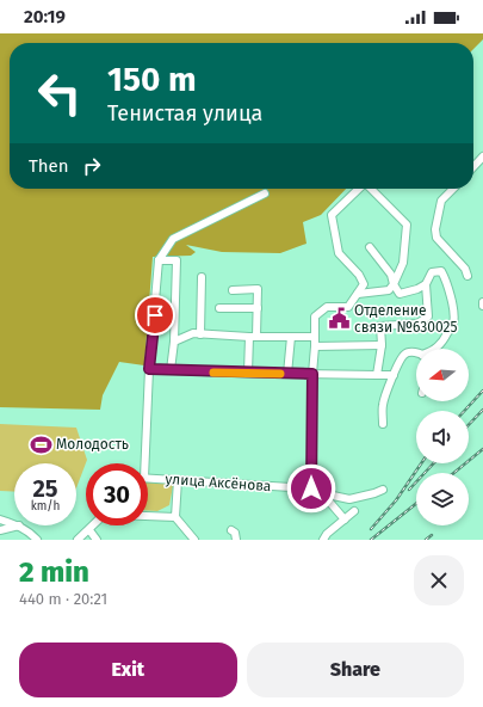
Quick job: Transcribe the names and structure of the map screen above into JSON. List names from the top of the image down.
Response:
{
  "streets": {
    "street": ["улица Аксёнова"]
  },
  "places": {
    "public building": ["Отделение связи №630025"],
    "sports": ["Молодость"]
  },
  "north": "left",
  "page": {
    "status": "20:19",
    "turn": ["150 m", "Тенистая улица"],
    "then": "Then",
    "speed": "25 km/h",
    "limit": "30",
    "heading": ["2 min", "440 m · 20:21"],
    "buttons": ["Exit", "Share"]
  }
}
